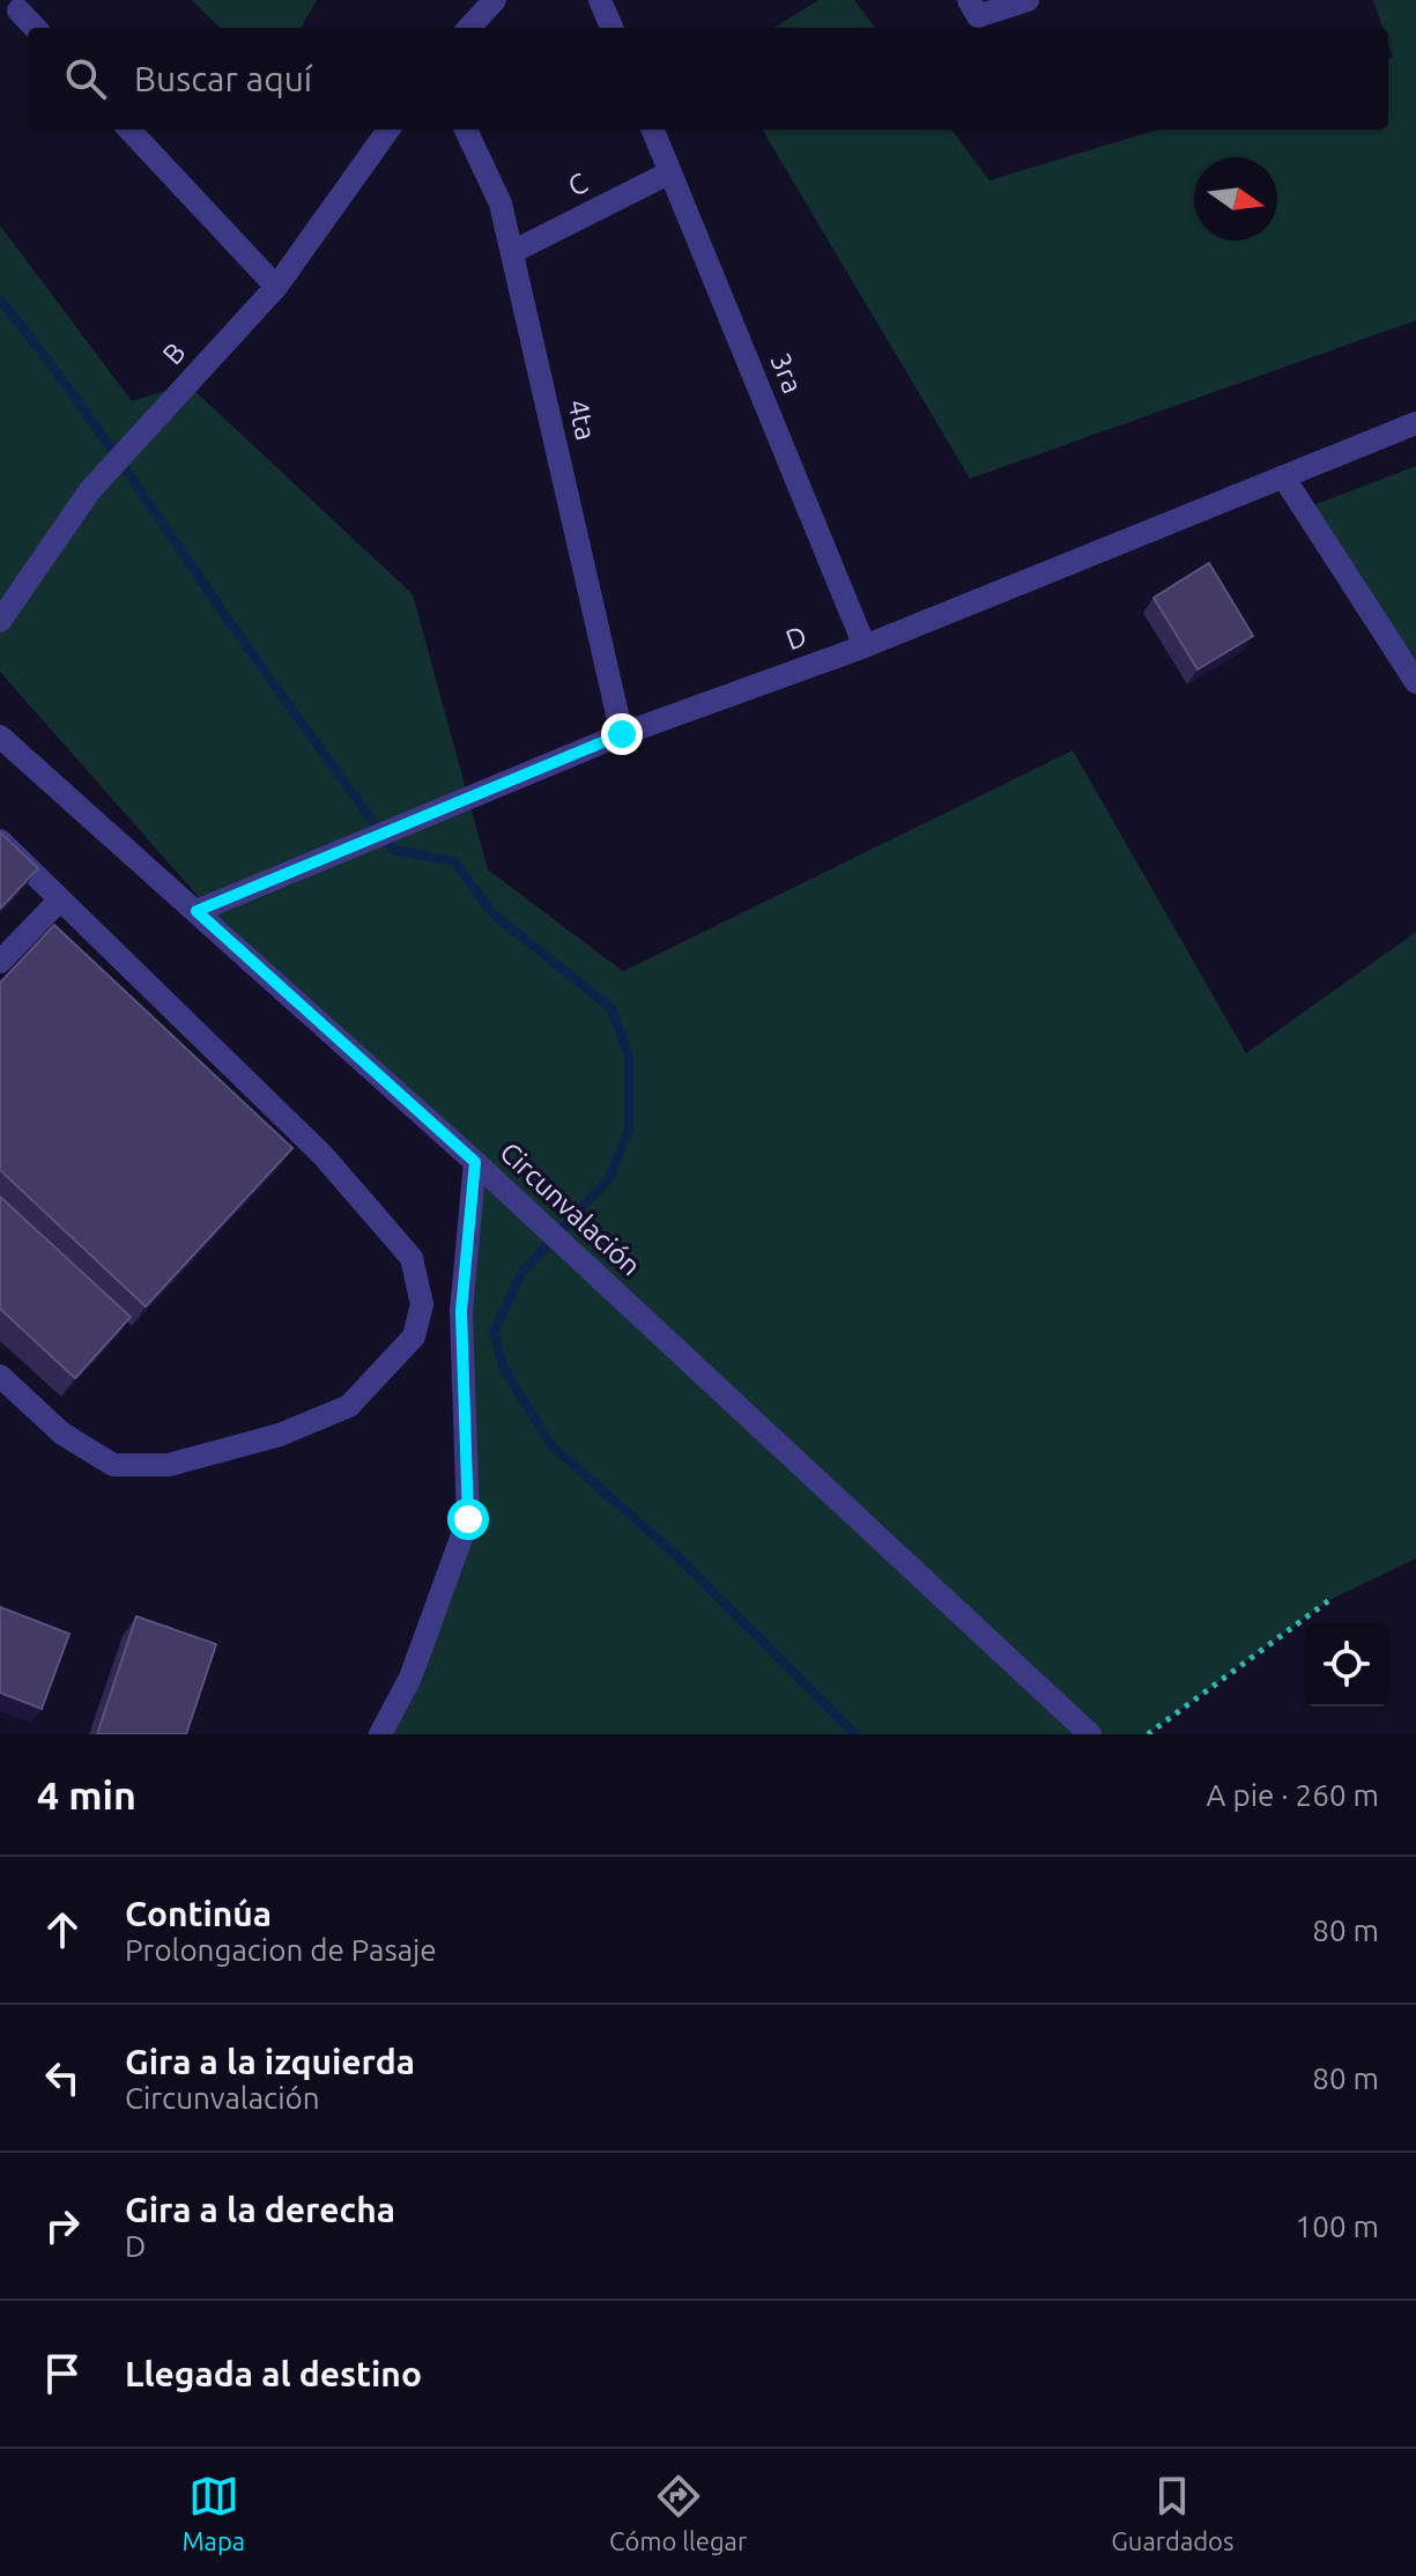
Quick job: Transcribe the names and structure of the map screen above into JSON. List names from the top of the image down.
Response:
{
  "streets": {
    "street": [
      "C",
      "B",
      "3ra",
      "4ta",
      "D",
      "Circunvalación"
    ]
  },
  "crossings": [
    ["C", "3ra"],
    ["C", "4ta"],
    ["3ra", "D"],
    ["4ta", "D"],
    ["D", "Circunvalación"]
  ],
  "north": "right",
  "page": {
    "search": "Buscar aquí",
    "heading": ["4 min", "A pie · 260 m"],
    "list": [
      ["Continúa", "Prolongacion de Pasaje", "80 m"],
      ["Gira a la izquierda", "Circunvalación", "80 m"],
      ["Gira a la derecha", "D", "100 m"],
      "Llegada al destino"
    ],
    "nav": ["Mapa", "Cómo llegar", "Guardados"]
  }
}
